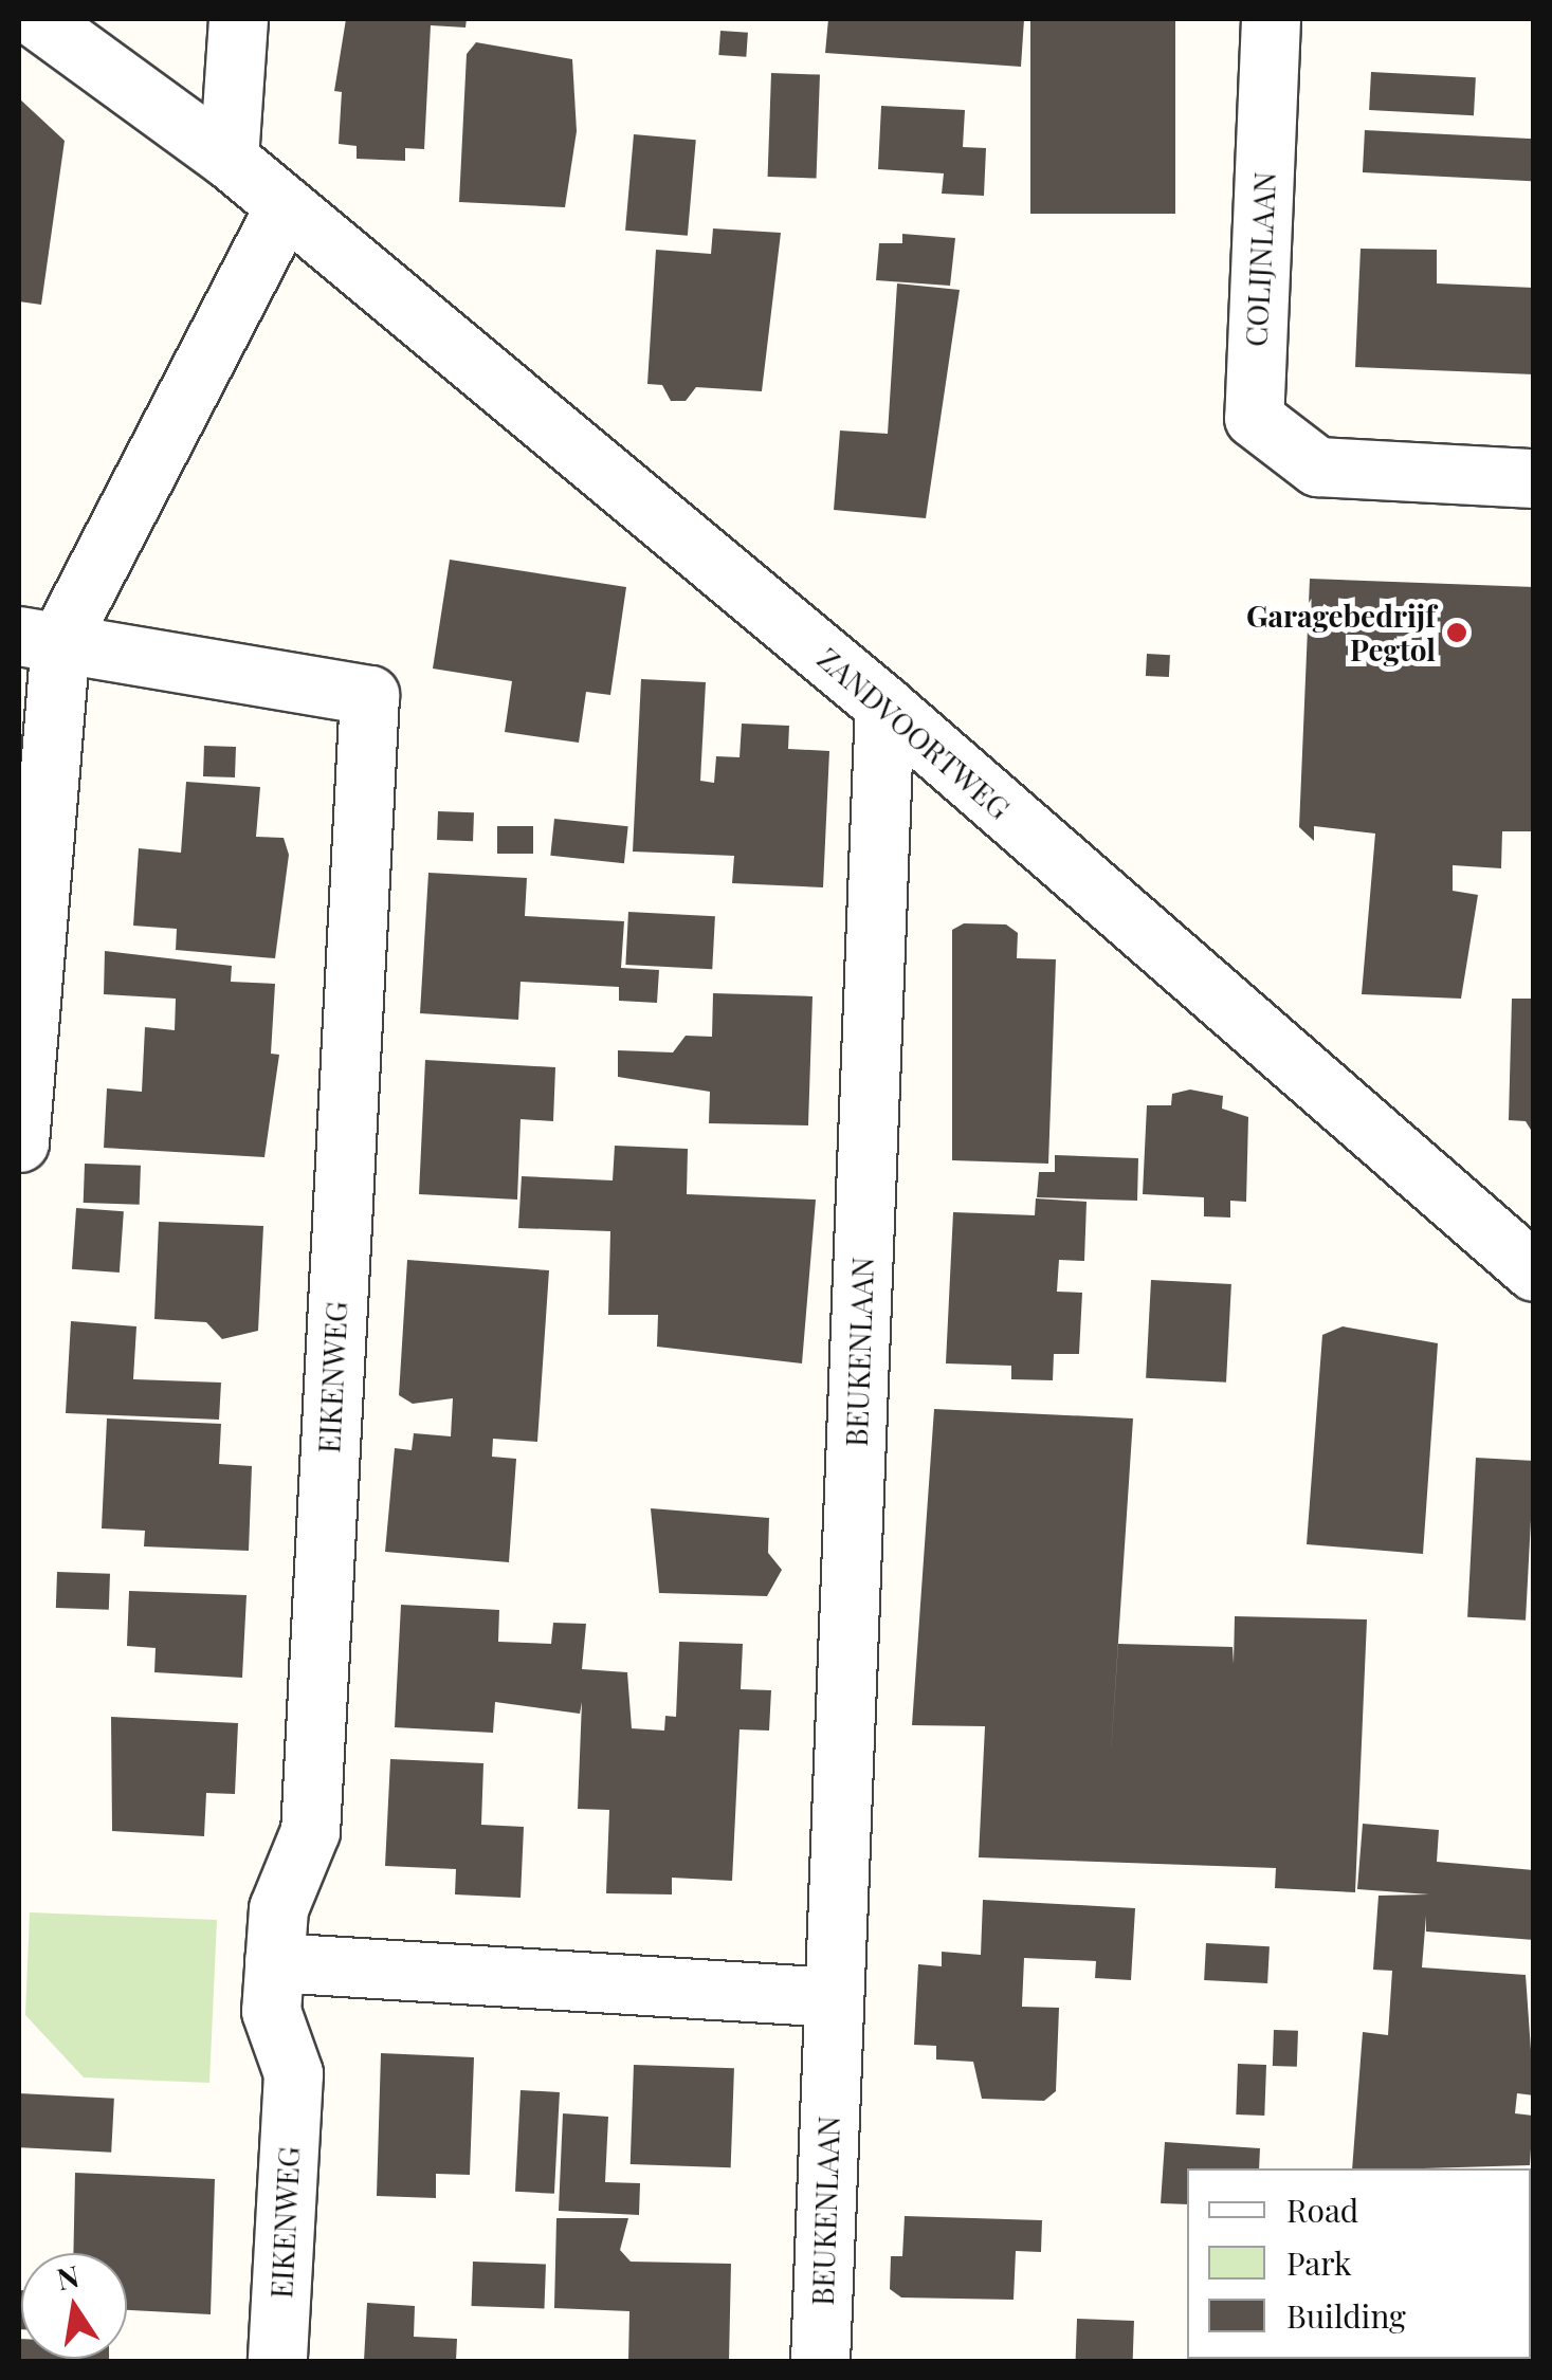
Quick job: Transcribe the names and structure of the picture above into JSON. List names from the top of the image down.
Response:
{
  "streets": {
    "street": [
      "COLIJNLAAN",
      "ZANDVOORTWEG",
      "BEUKENLAAN",
      "EIKENWEG"
    ]
  },
  "crossings": [
    ["ZANDVOORTWEG", "BEUKENLAAN"]
  ],
  "places": ["Garagebedrijf Pegtol"],
  "legend": ["Road", "Park", "Building"],
  "north": "top"
}
